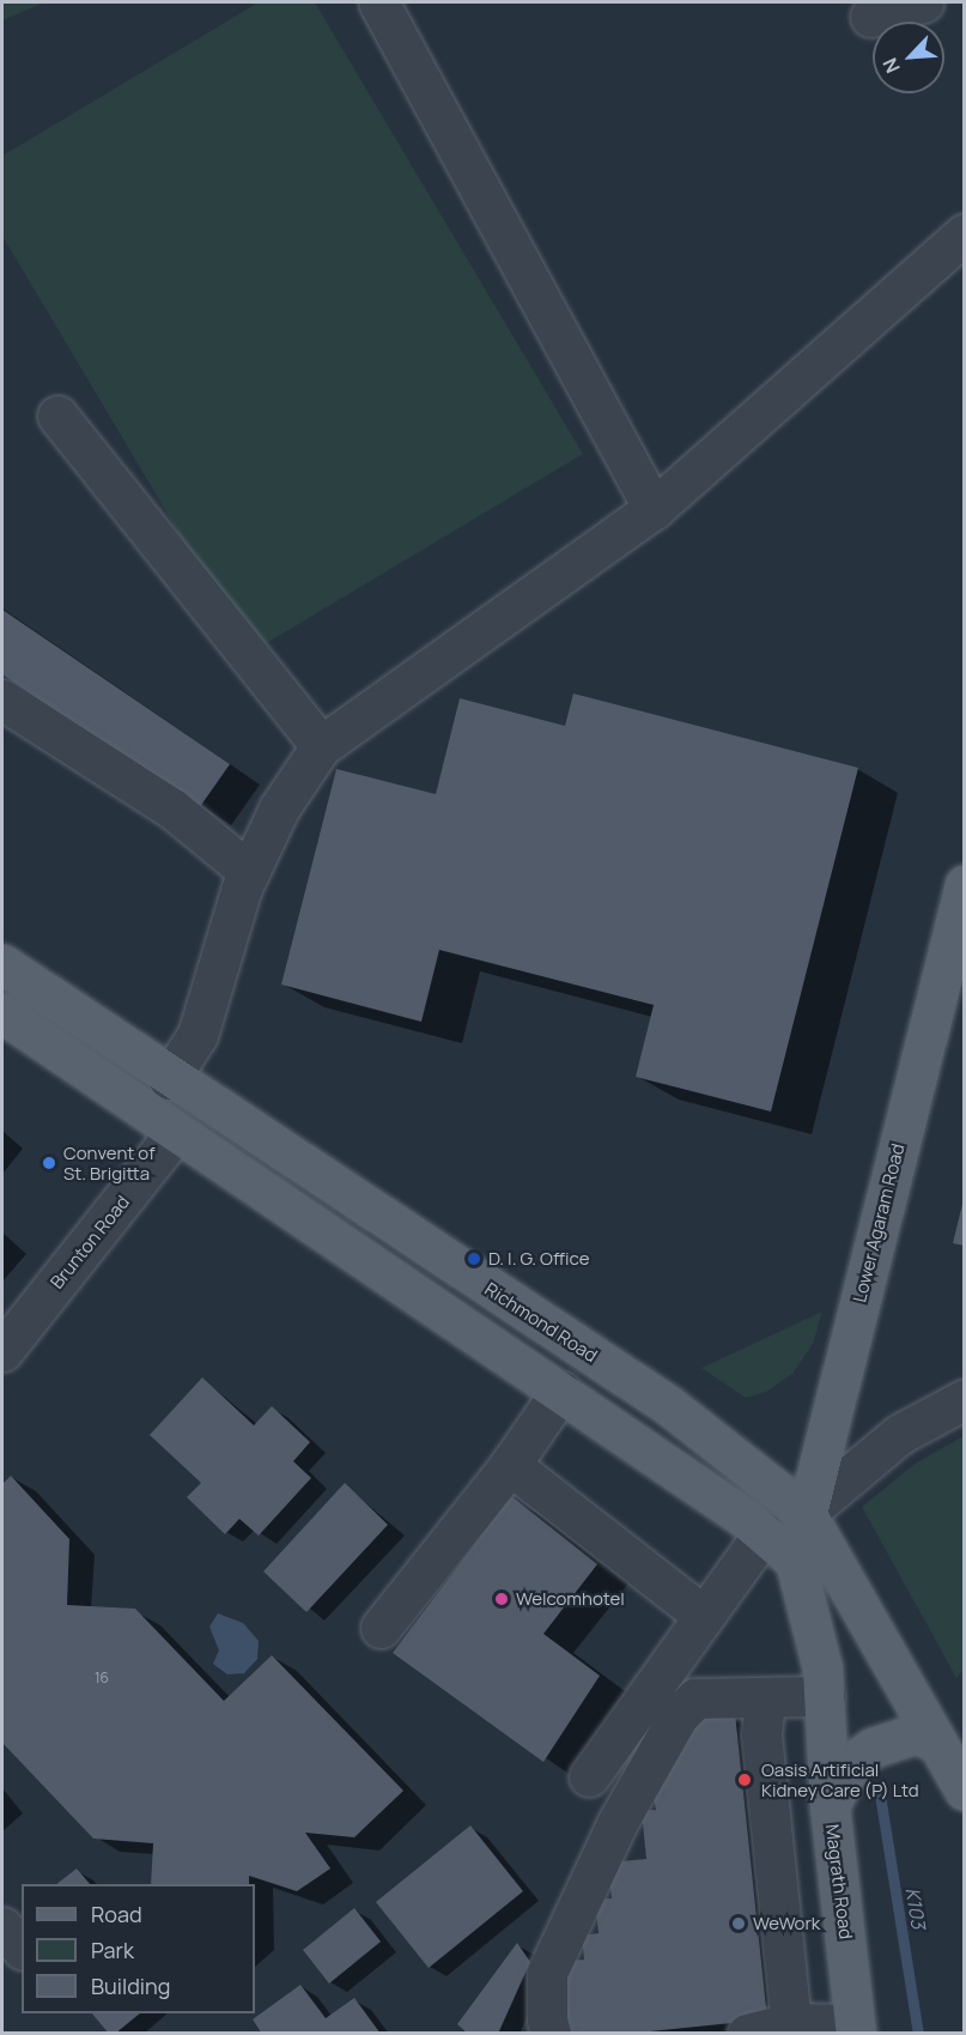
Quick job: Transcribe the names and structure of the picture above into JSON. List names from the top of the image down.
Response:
{
  "streets": {
    "main road": ["Lower Agaram Road", "Richmond Road", "Magrath Road"],
    "street": ["Brunton Road"]
  },
  "crossings": [
    ["Lower Agaram Road", "Richmond Road"],
    ["Lower Agaram Road", "Magrath Road"]
  ],
  "water": ["K103"],
  "places": [
    "Convent of St. Brigitta",
    "D. I. G. Office",
    "Welcomhotel",
    "Oasis Artificial Kidney Care (P) Ltd",
    "WeWork"
  ],
  "house_numbers": ["16"],
  "legend": ["Road", "Park", "Building"],
  "north": "bottom left"
}
